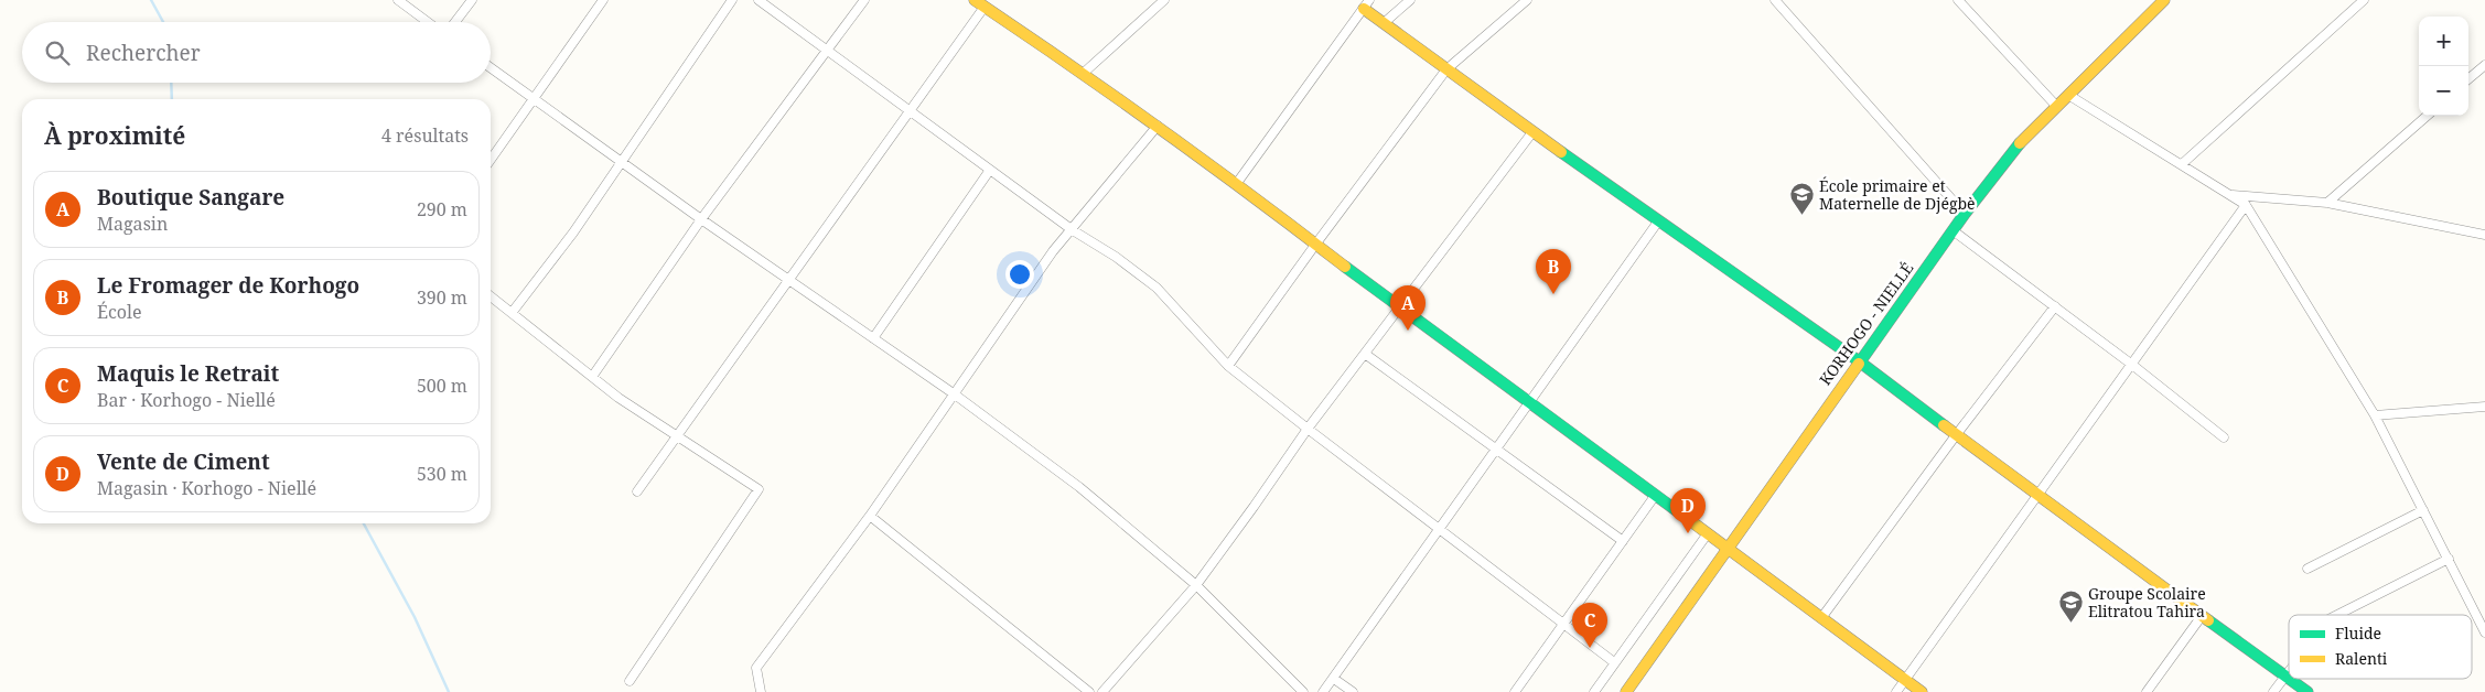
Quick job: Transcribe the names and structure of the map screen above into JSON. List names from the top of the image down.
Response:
{
  "streets": {
    "street": ["KORHOGO - NIELLÉ"]
  },
  "places": {
    "school or university": ["École primaire et Maternelle de Djégbè", "Groupe Scolaire Elitratou Tahira"]
  },
  "legend": ["Fluide", "Ralenti"],
  "page": {
    "map_buttons": ["+", "−"],
    "search": "Rechercher",
    "heading": ["À proximité", "4 résultats"],
    "list": [
      {
        "mark": "A",
        "name": "Boutique Sangare",
        "note": "Magasin",
        "value": "290 m"
      },
      {
        "mark": "B",
        "name": "Le Fromager de Korhogo",
        "note": "École",
        "value": "390 m"
      },
      {
        "mark": "C",
        "name": "Maquis le Retrait",
        "note": "Bar · Korhogo - Niellé",
        "value": "500 m"
      },
      {
        "mark": "D",
        "name": "Vente de Ciment",
        "note": "Magasin · Korhogo - Niellé",
        "value": "530 m"
      }
    ],
    "pins": [
      "B",
      "A",
      "D",
      "C"
    ]
  }
}
